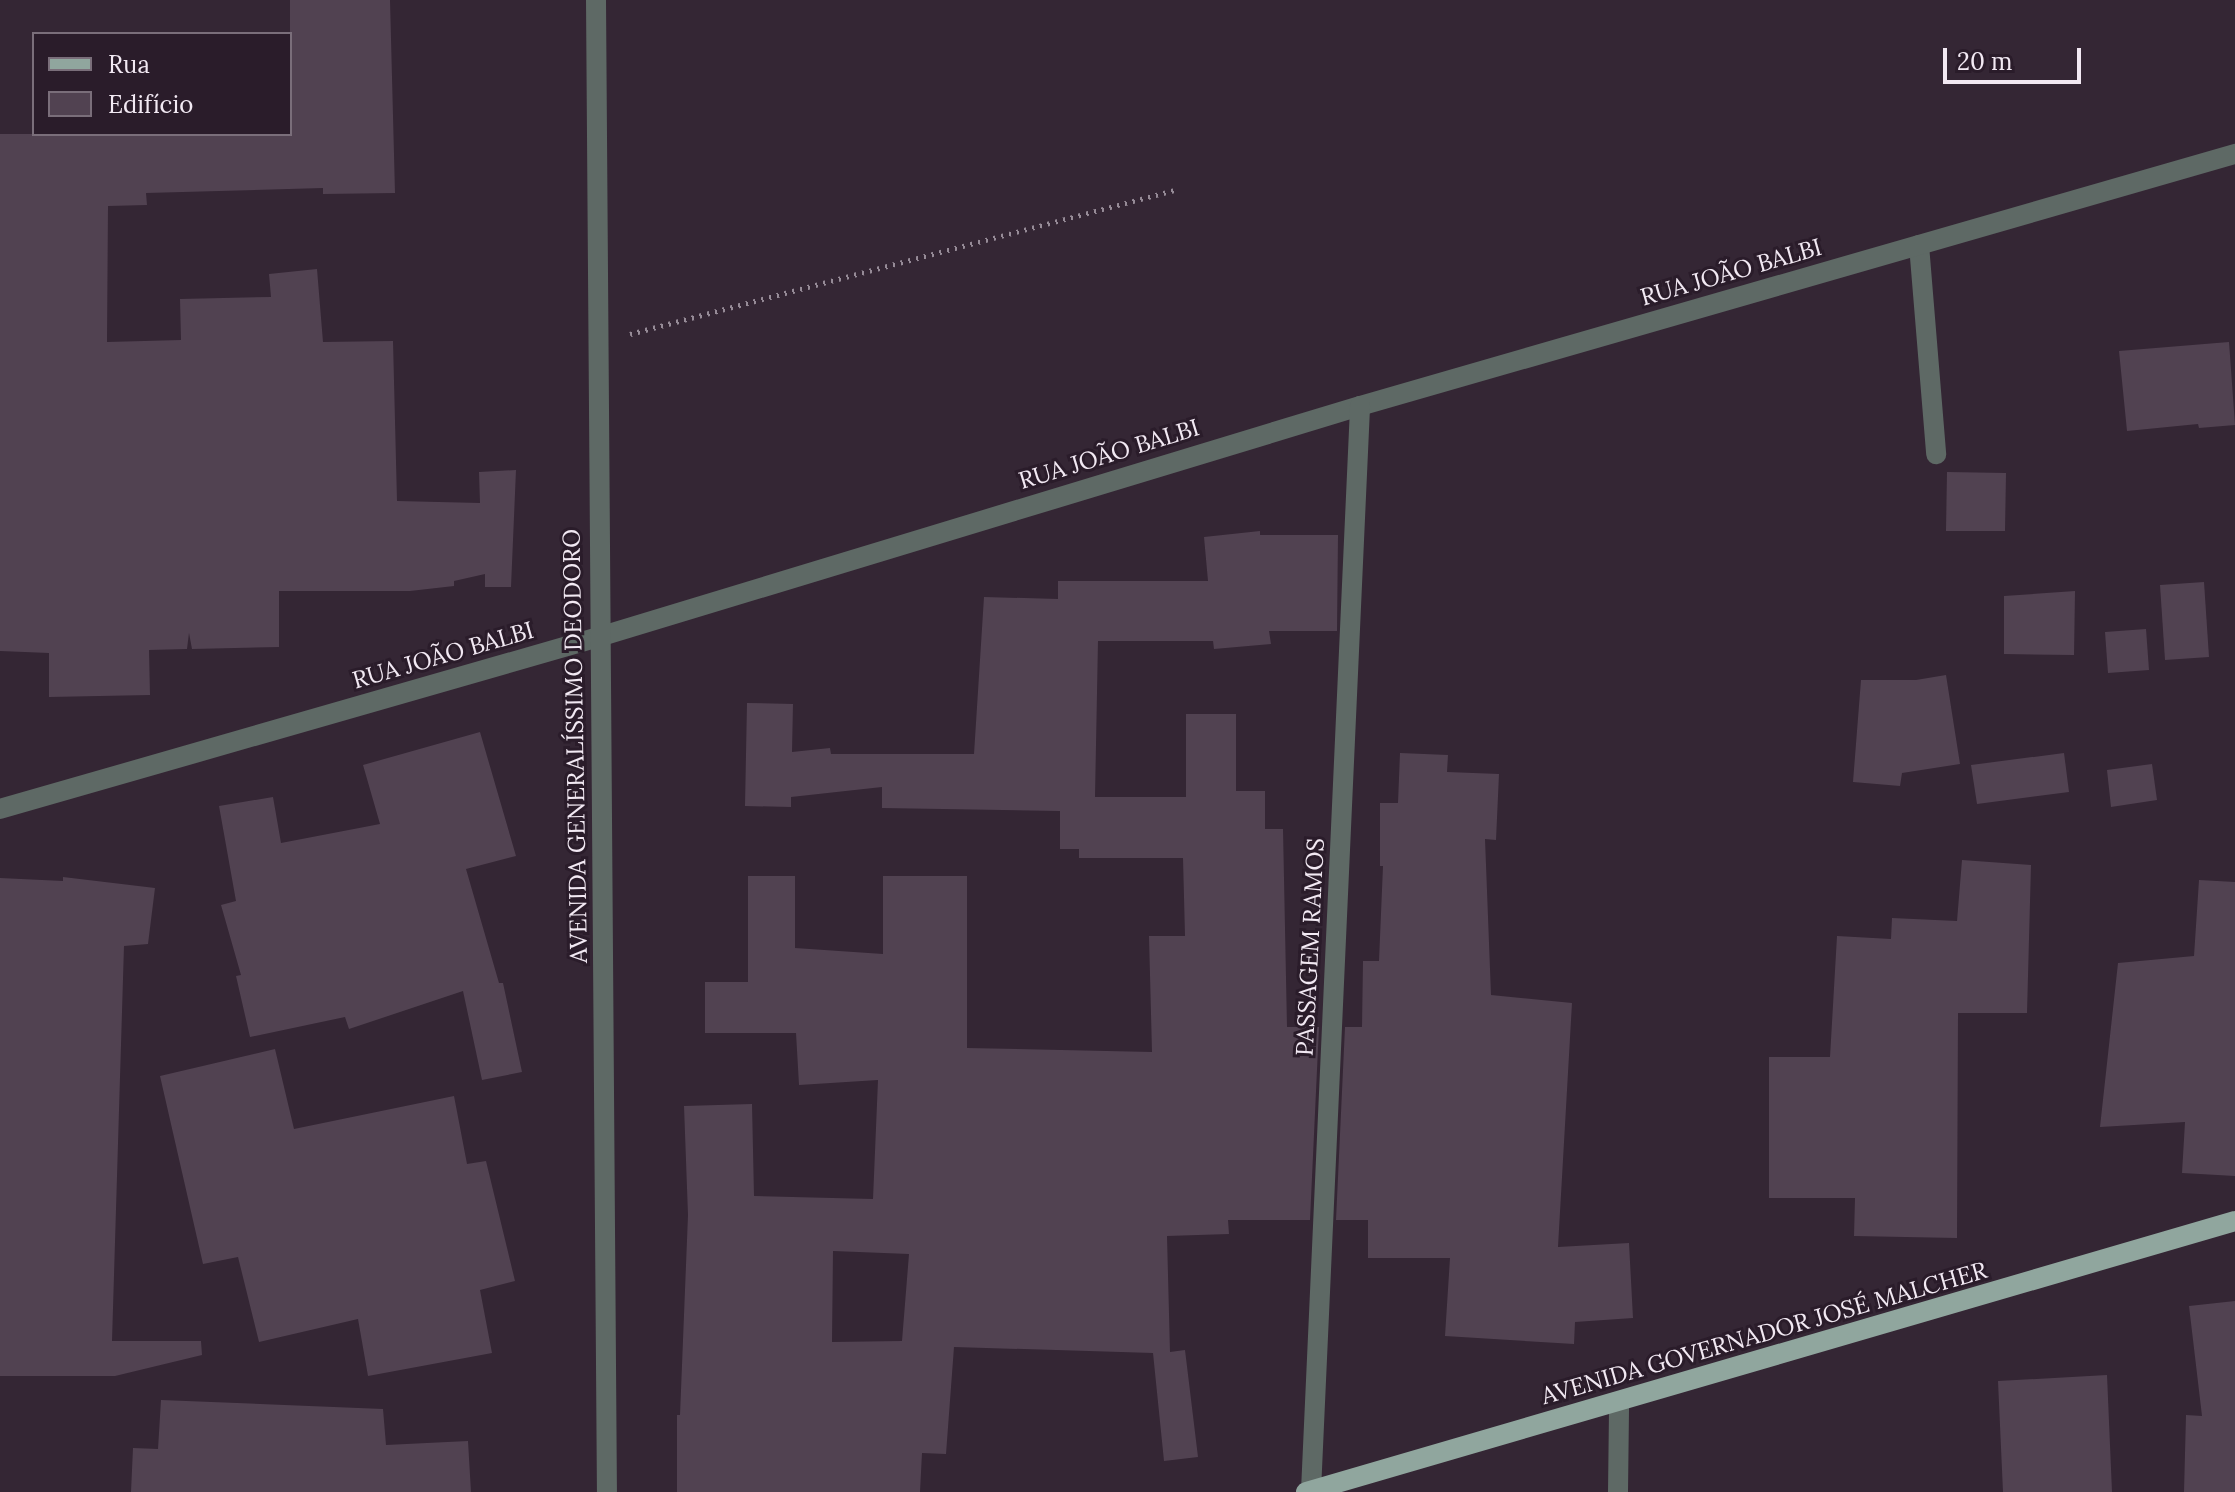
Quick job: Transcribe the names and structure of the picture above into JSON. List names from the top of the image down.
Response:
{
  "streets": {
    "main road": ["AVENIDA GOVERNADOR JOSÉ MALCHER"],
    "street": ["RUA JOÃO BALBI", "AVENIDA GENERALÍSSIMO DEODORO", "PASSAGEM RAMOS"]
  },
  "crossings": [
    ["RUA JOÃO BALBI", "AVENIDA GENERALÍSSIMO DEODORO"],
    ["RUA JOÃO BALBI", "PASSAGEM RAMOS"],
    ["PASSAGEM RAMOS", "AVENIDA GOVERNADOR JOSÉ MALCHER"]
  ],
  "legend": ["Rua", "Edifício"],
  "scale_bar": "20 m"
}
